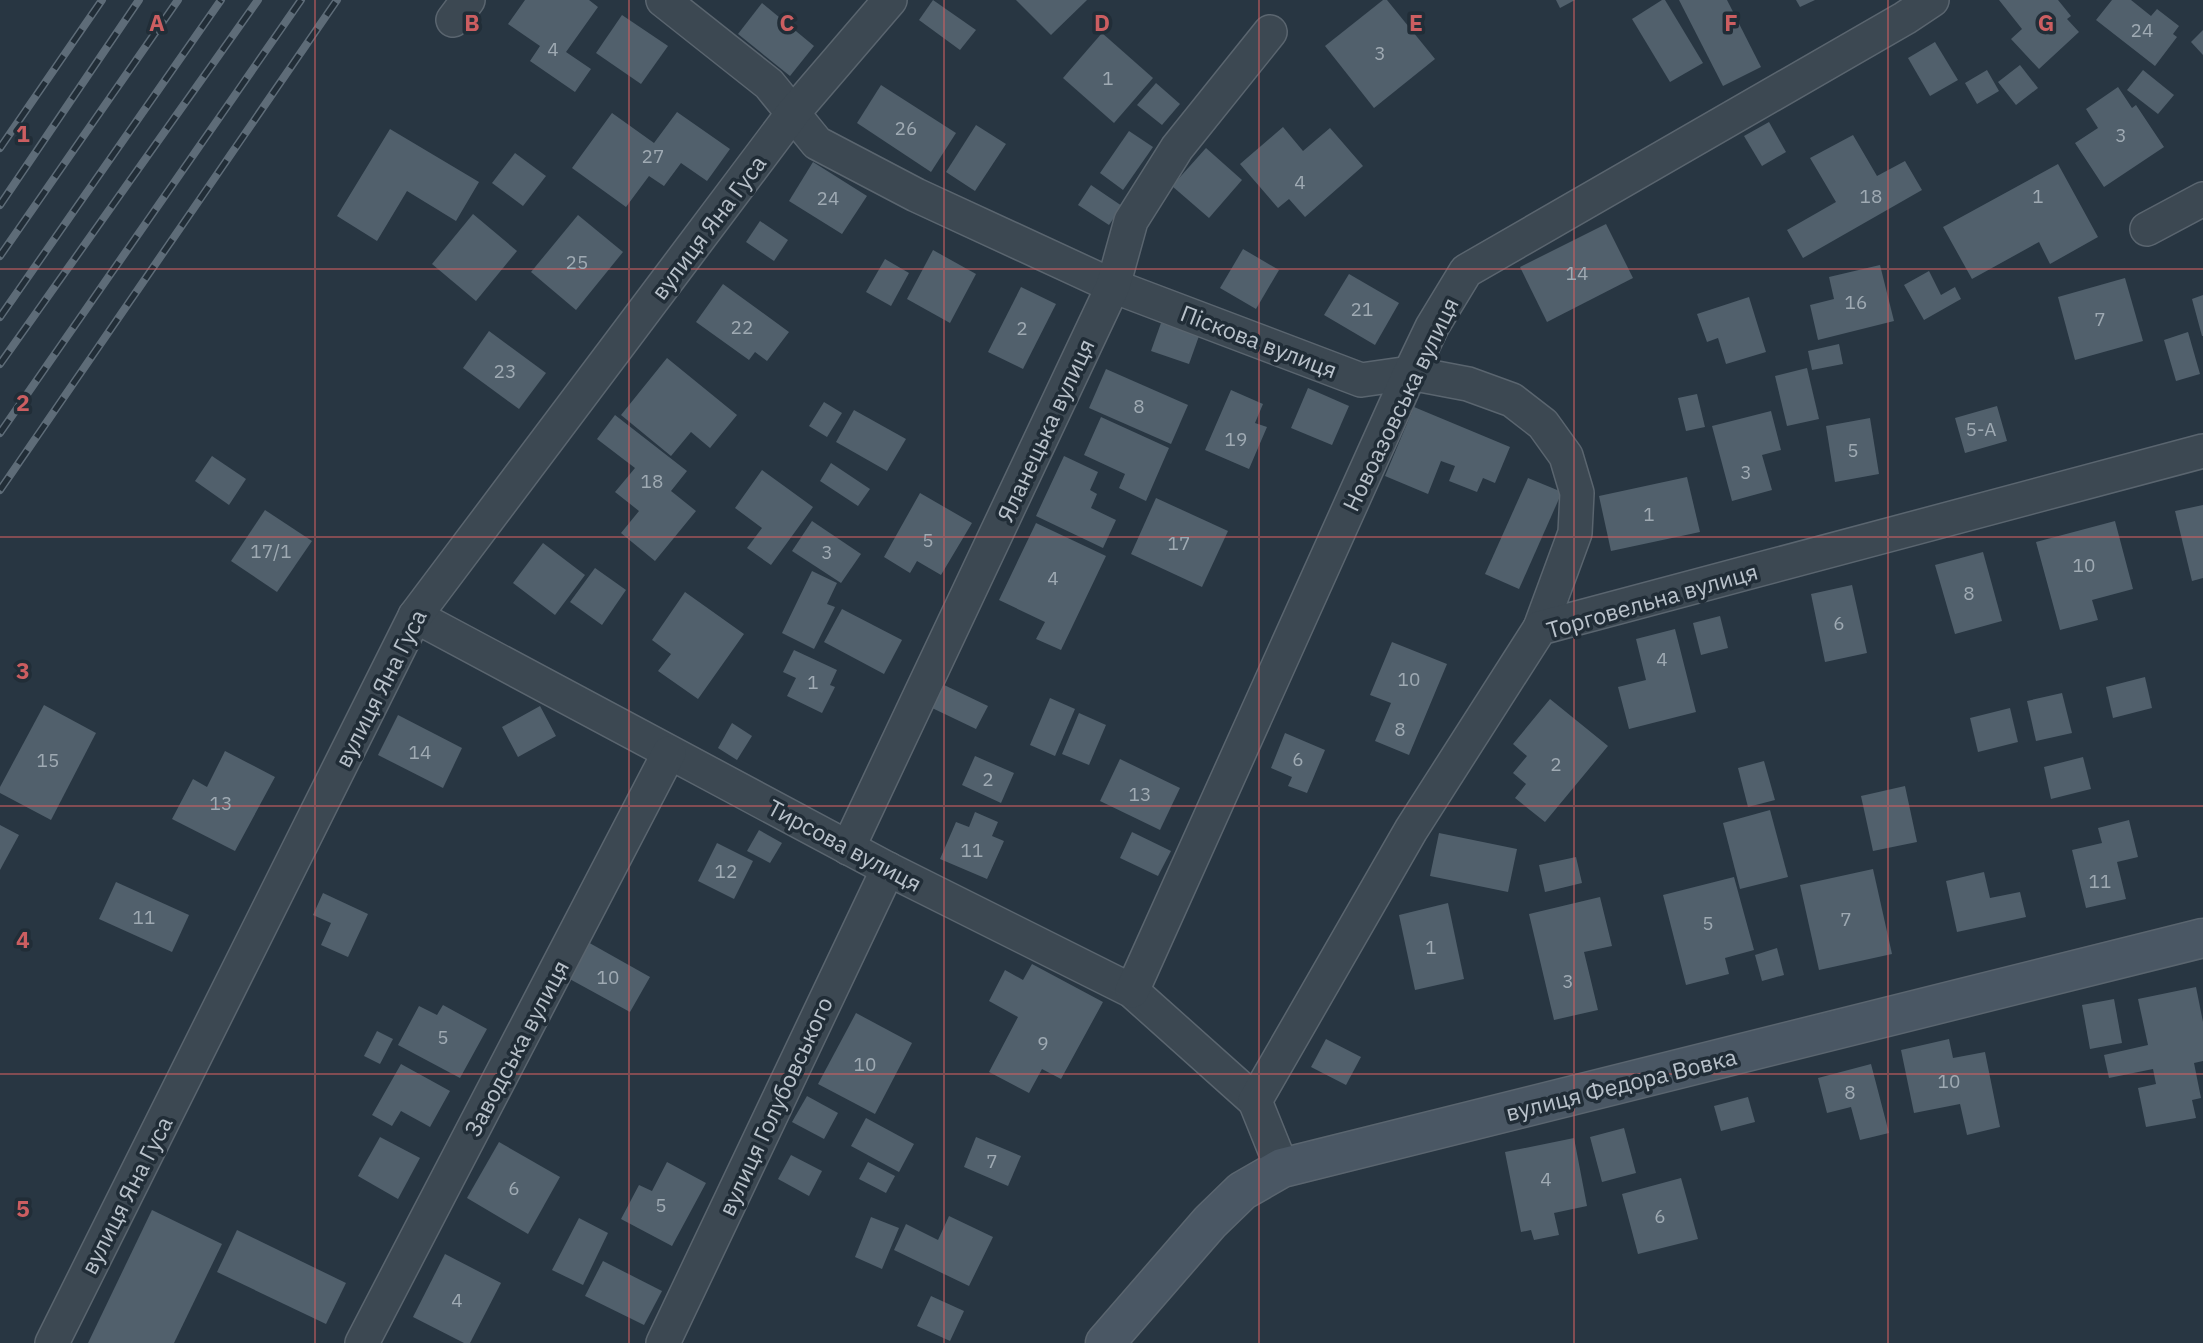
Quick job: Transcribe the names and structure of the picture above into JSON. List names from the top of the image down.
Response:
{
  "streets": {
    "street": [
      "вулиця Яна Гуса",
      "Піскова вулиця",
      "Новоазовська вулиця",
      "Яланецька вулиця",
      "Торговельна вулиця",
      "Тирсова вулиця",
      "Заводська вулиця",
      "вулиця Федора Вовка",
      "вулиця Голубовського"
    ]
  },
  "crossings": [
    ["вулиця Яна Гуса", "Піскова вулиця"],
    ["вулиця Яна Гуса", "Тирсова вулиця"],
    ["Піскова вулиця", "Новоазовська вулиця"],
    ["Піскова вулиця", "Яланецька вулиця"],
    ["Піскова вулиця", "Торговельна вулиця"],
    ["Новоазовська вулиця", "Тирсова вулиця"],
    ["Яланецька вулиця", "Тирсова вулиця"],
    ["Торговельна вулиця", "Тирсова вулиця"],
    ["Тирсова вулиця", "Заводська вулиця"],
    ["Тирсова вулиця", "вулиця Голубовського"]
  ],
  "house_numbers": [
    "24",
    "4",
    "3",
    "1",
    "26",
    "3",
    "27",
    "4",
    "18",
    "1",
    "24",
    "25",
    "14",
    "16",
    "21",
    "7",
    "22",
    "2",
    "23",
    "8",
    "5-А",
    "19",
    "5",
    "3",
    "18",
    "1",
    "5",
    "17",
    "17/1",
    "3",
    "10",
    "4",
    "8",
    "6",
    "4",
    "10",
    "1",
    "8",
    "14",
    "6",
    "15",
    "2",
    "2",
    "13",
    "13",
    "11",
    "12",
    "11",
    "11",
    "7",
    "5",
    "1",
    "10",
    "3",
    "5",
    "9",
    "10",
    "10",
    "8",
    "7",
    "4",
    "6",
    "5",
    "6",
    "4"
  ],
  "grid": {
    "columns": [
      "A",
      "B",
      "C",
      "D",
      "E",
      "F",
      "G"
    ],
    "rows": [
      "1",
      "2",
      "3",
      "4",
      "5"
    ]
  }
}
